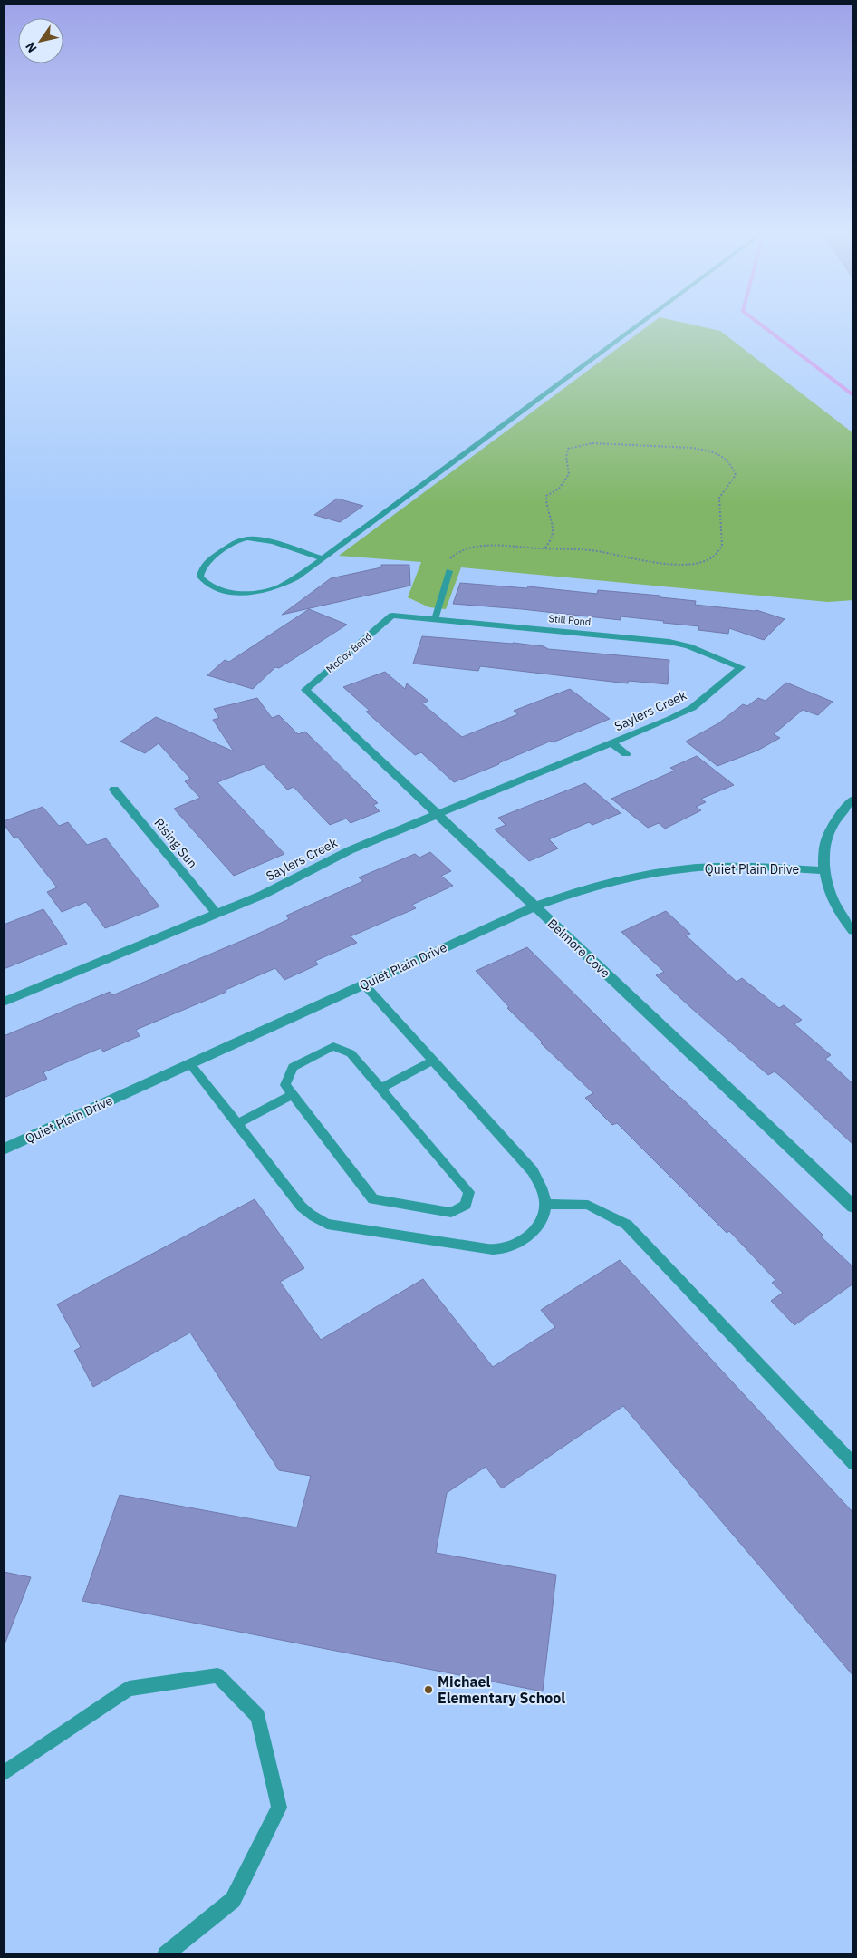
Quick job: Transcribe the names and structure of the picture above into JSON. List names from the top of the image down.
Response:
{
  "streets": {
    "street": [
      "Still Pond",
      "McCoy Bend",
      "Saylers Creek",
      "Rising Sun",
      "Quiet Plain Drive",
      "Belmore Cove"
    ]
  },
  "crossings": [
    ["Still Pond", "McCoy Bend"],
    ["Still Pond", "Saylers Creek"],
    ["McCoy Bend", "Belmore Cove"],
    ["Saylers Creek", "Rising Sun"],
    ["Saylers Creek", "Belmore Cove"],
    ["Quiet Plain Drive", "Belmore Cove"]
  ],
  "places": ["Michael Elementary School"],
  "north": "bottom left"
}
